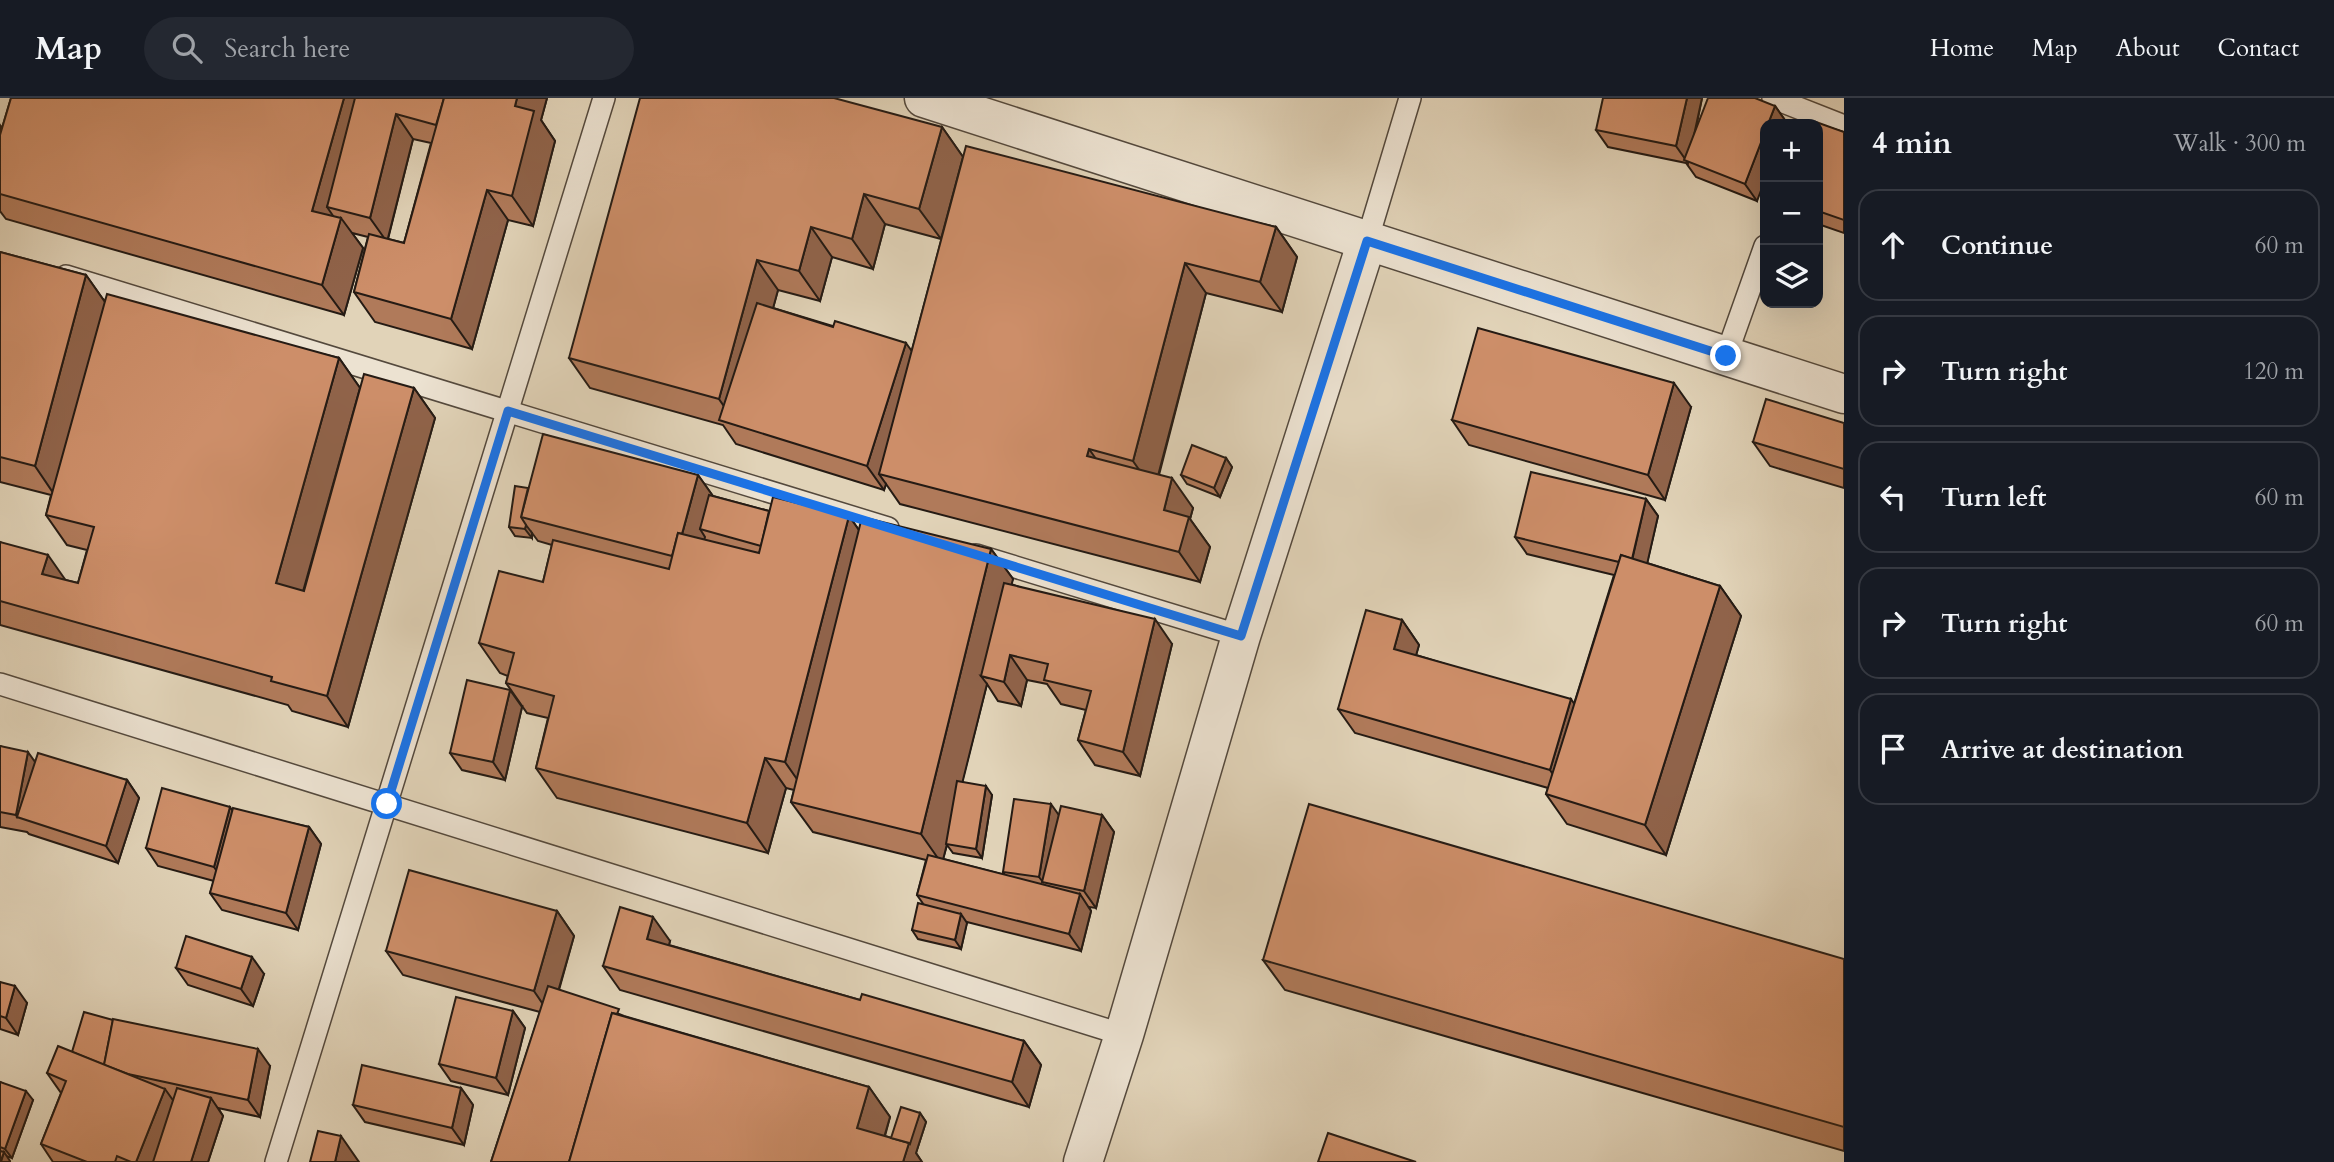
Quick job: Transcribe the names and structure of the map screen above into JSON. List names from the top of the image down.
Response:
{
  "page": {
    "header": "Map",
    "search": "Search here",
    "nav": [
      "Home",
      "Map",
      "About",
      "Contact"
    ],
    "heading": ["4 min", "Walk · 300 m"],
    "map_buttons": ["+", "−"],
    "list": [
      ["Continue", "60 m"],
      ["Turn right", "120 m"],
      ["Turn left", "60 m"],
      ["Turn right", "60 m"],
      "Arrive at destination"
    ]
  }
}
